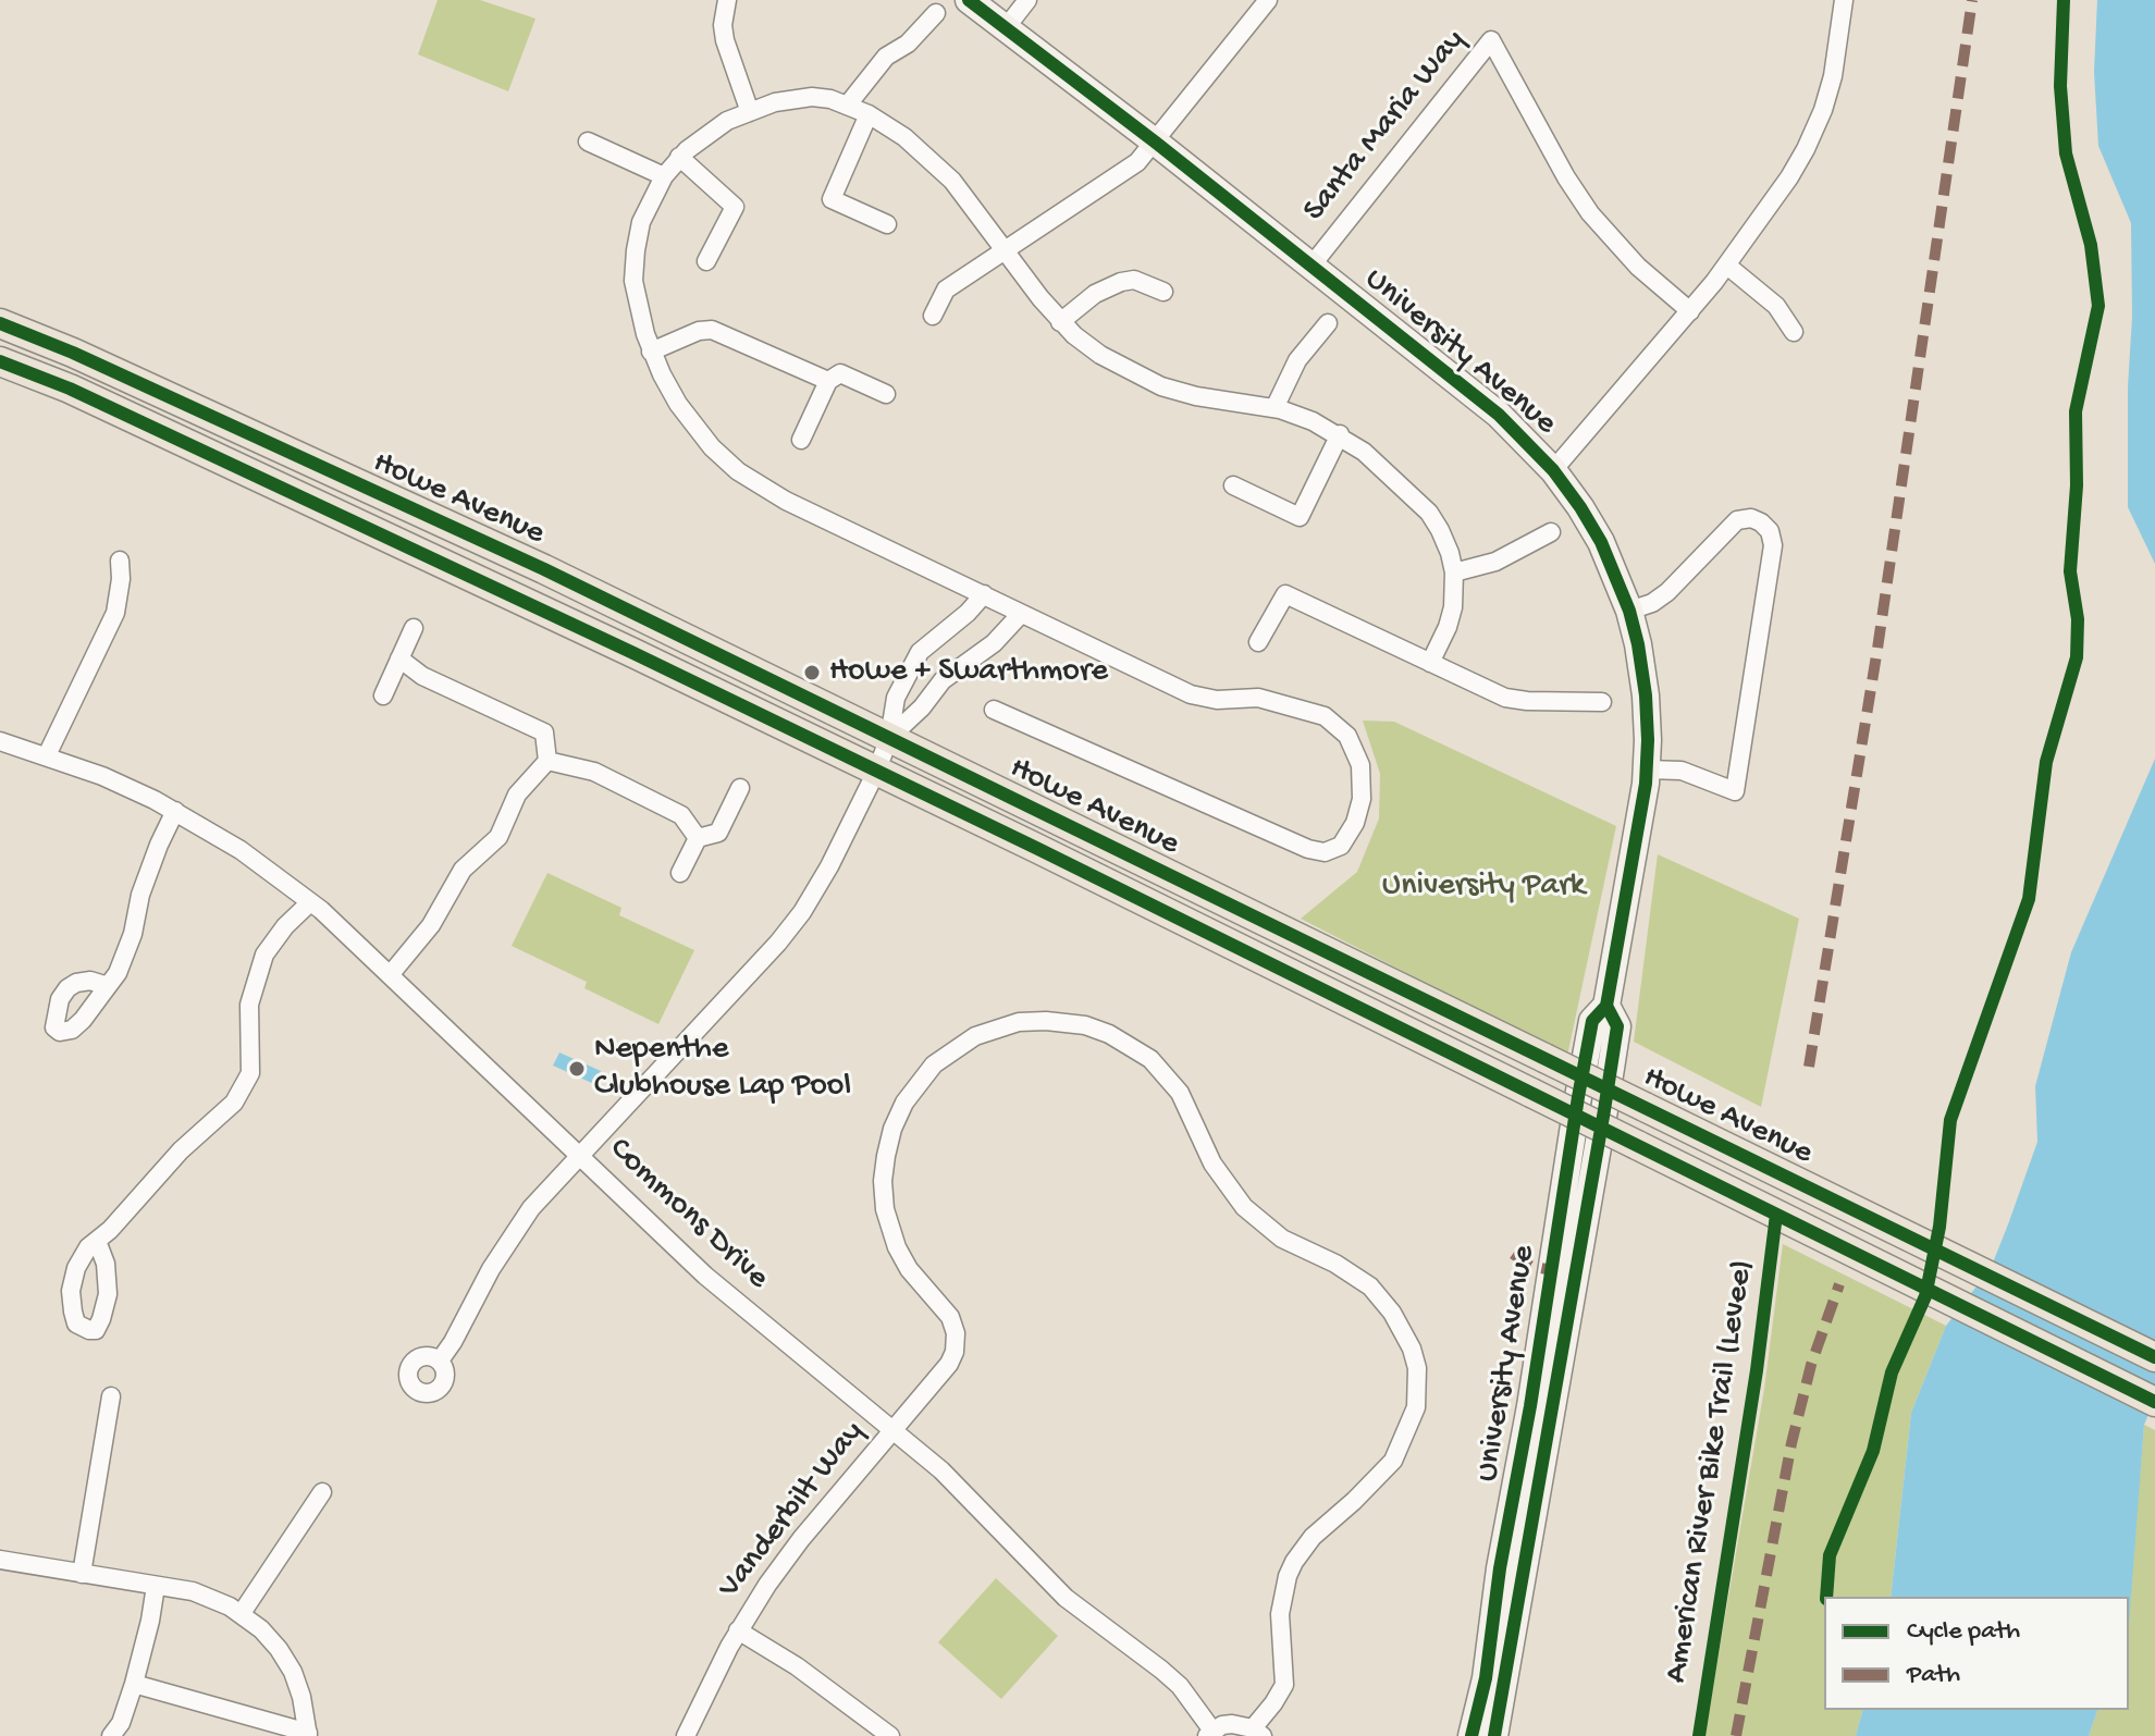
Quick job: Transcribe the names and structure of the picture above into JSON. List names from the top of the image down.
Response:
{
  "streets": {
    "main road": ["Howe Avenue"],
    "street": [
      "Santa Maria Way",
      "University Avenue",
      "Commons Drive",
      "Vanderbilt Way"
    ],
    "cycle path": ["American River Bike Trail (Levee)"]
  },
  "crossings": [
    ["Santa Maria Way", "University Avenue"],
    ["Commons Drive", "Vanderbilt Way"]
  ],
  "parks": ["University Park"],
  "places": ["Howe + Swarthmore", "Nepenthe Clubhouse Lap Pool"],
  "legend": ["Cycle path", "Path"]
}
